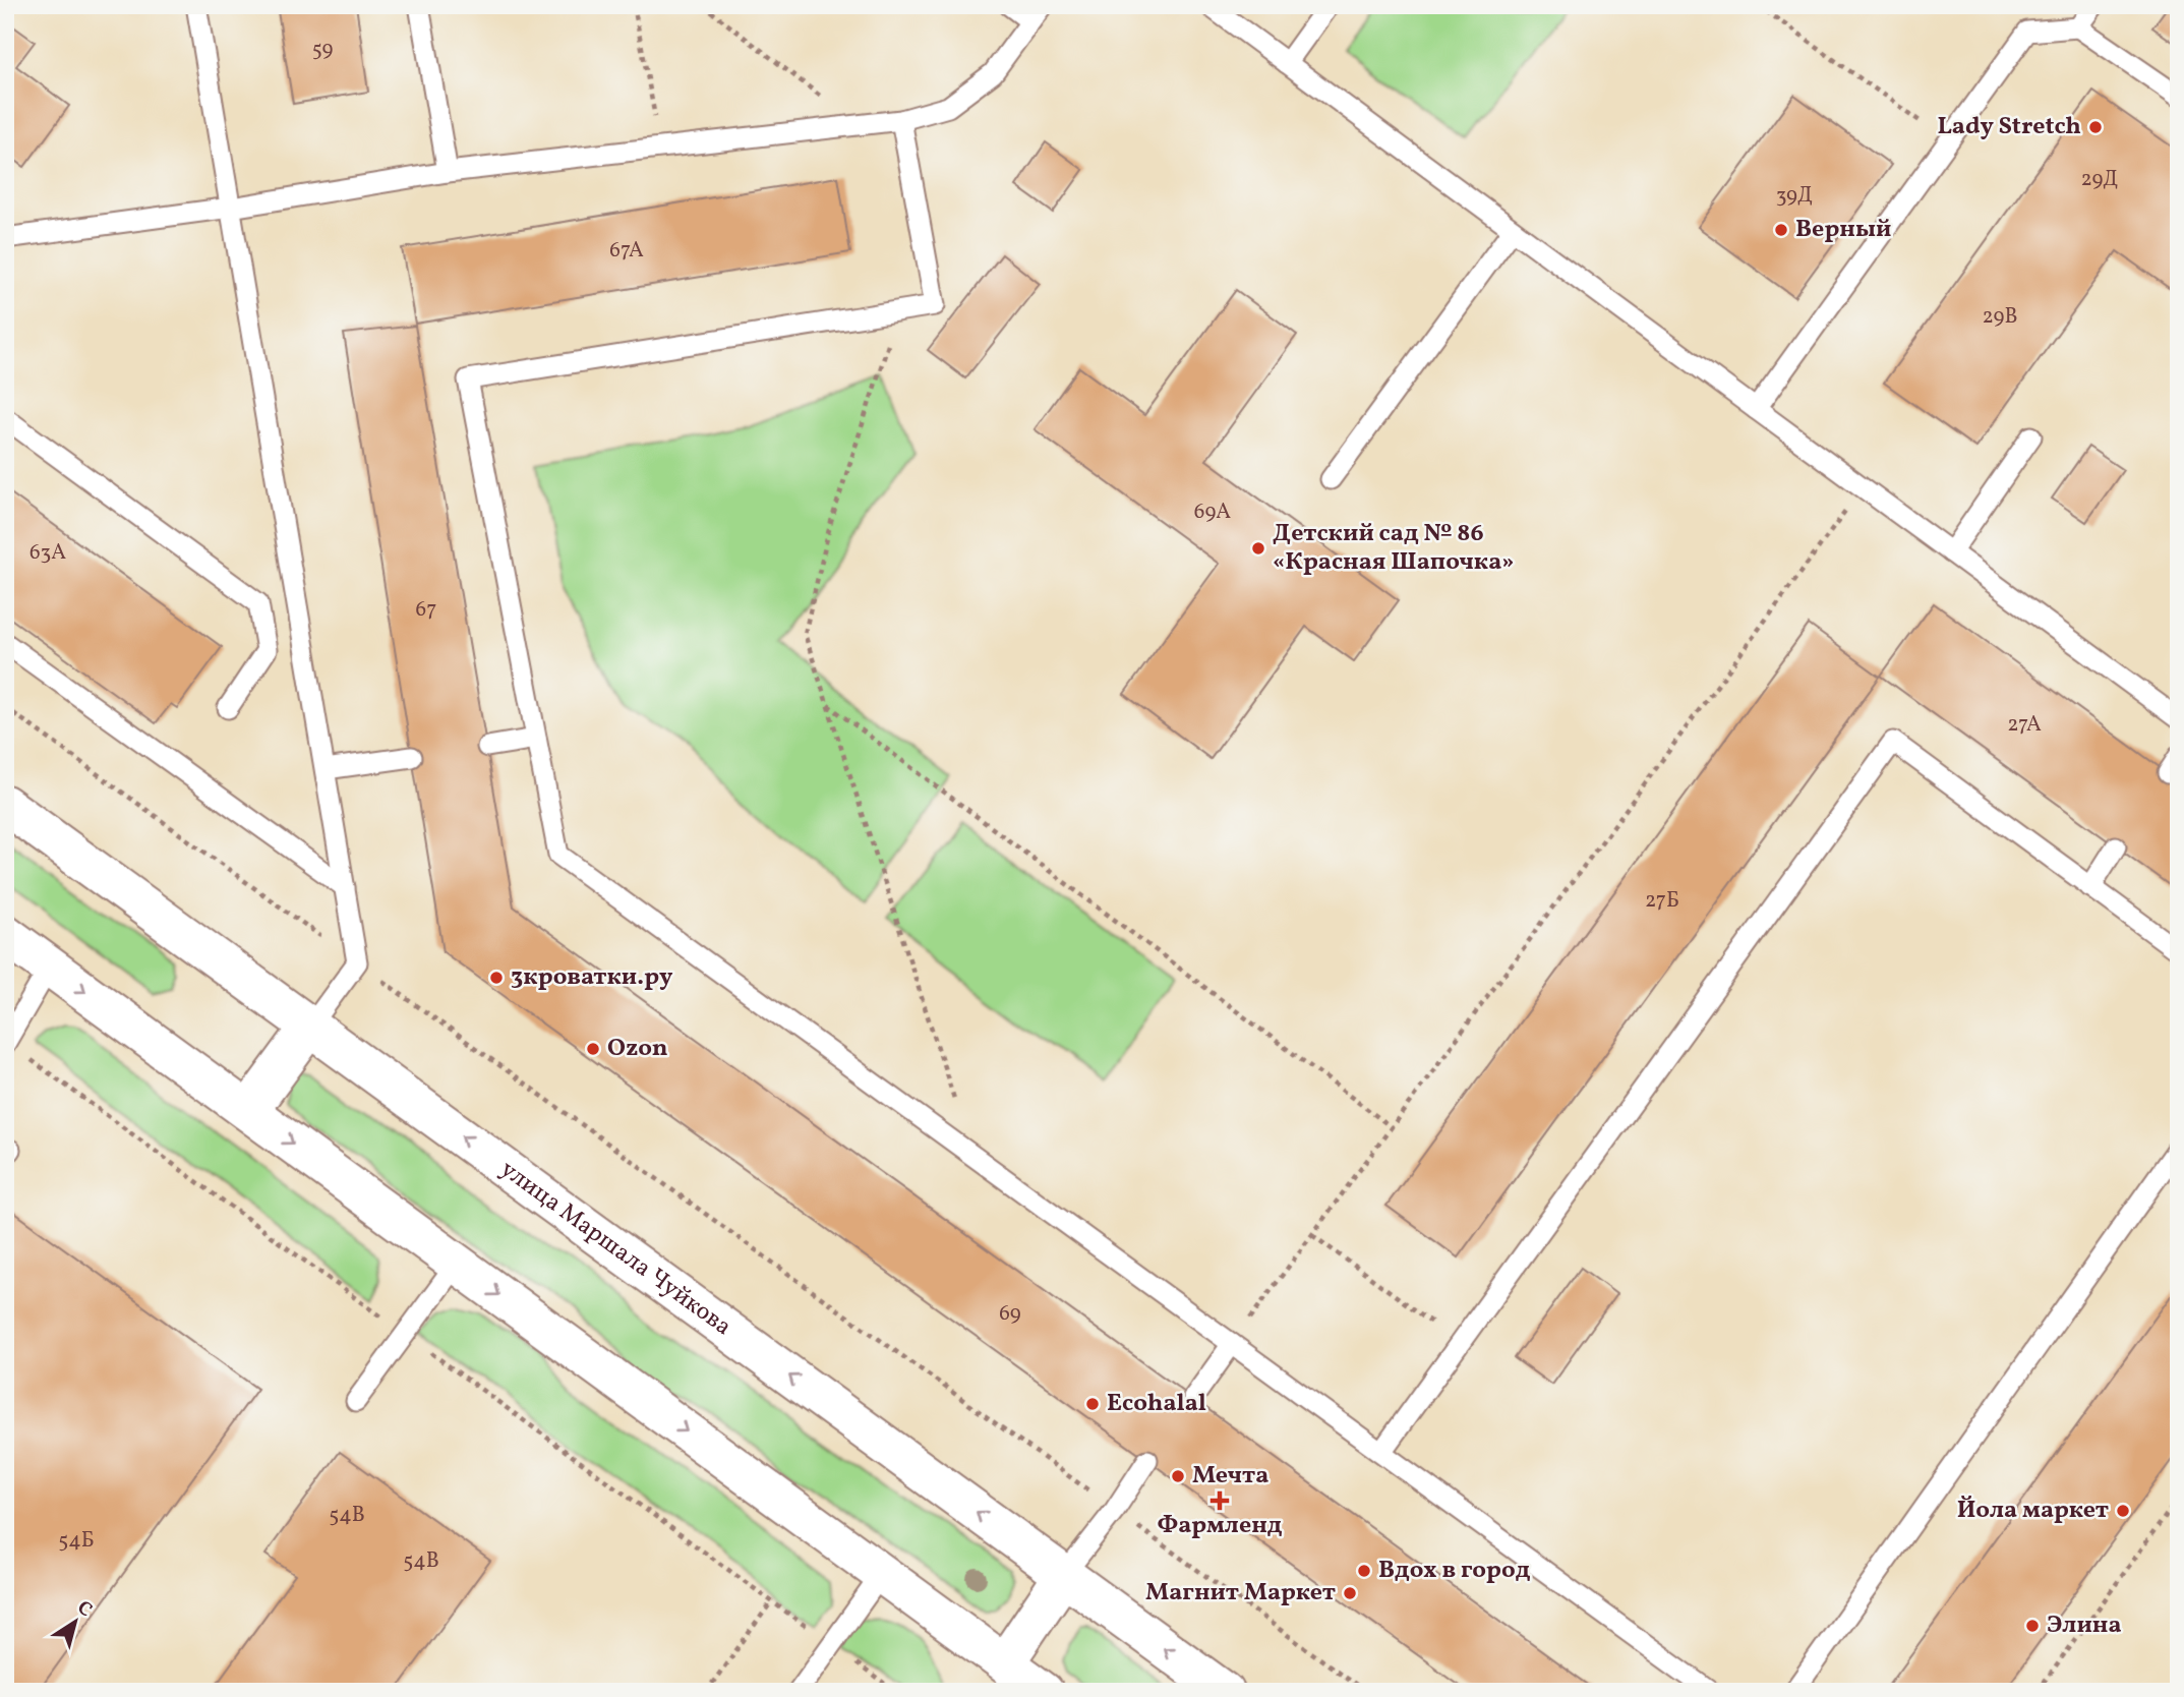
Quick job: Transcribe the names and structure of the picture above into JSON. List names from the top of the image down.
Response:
{
  "streets": {
    "main road": ["улица Маршала Чуйкова"]
  },
  "places": {
    "other": [
      "Lady Stretch",
      "Верный",
      "Детский сад № 86 «Красная Шапочка»",
      "3кроватки.ру",
      "Ozon",
      "Ecohalal",
      "Мечта",
      "Йола маркет",
      "Вдох в город",
      "Магнит Маркет",
      "Элина"
    ],
    "health": ["Фармленд"]
  },
  "house_numbers": [
    "59",
    "29Д",
    "39Д",
    "67А",
    "29В",
    "69А",
    "63А",
    "67",
    "27А",
    "27Б",
    "69",
    "54В",
    "54Б",
    "54В"
  ],
  "north": "top right"
}
